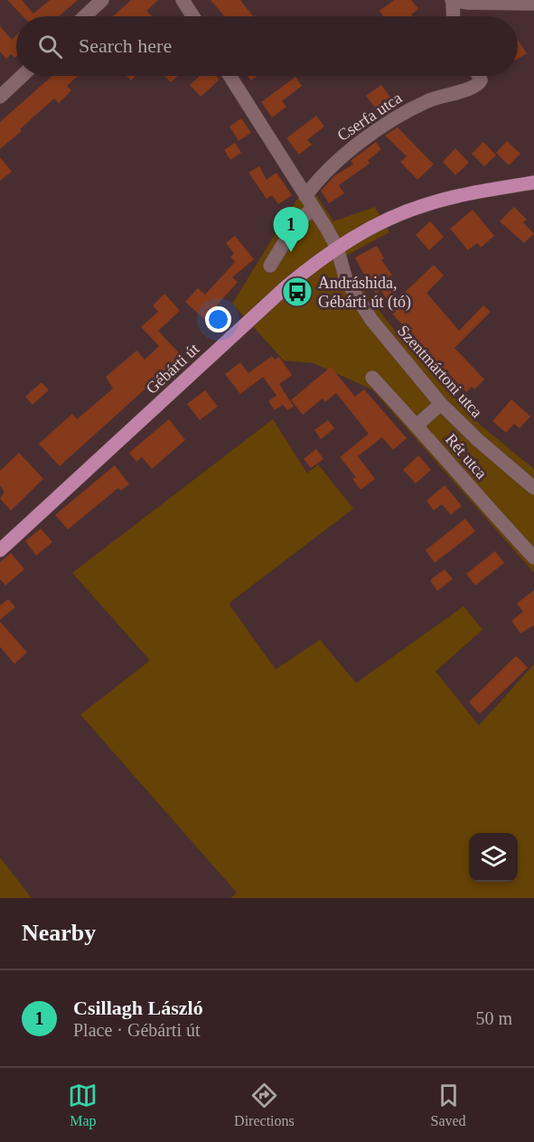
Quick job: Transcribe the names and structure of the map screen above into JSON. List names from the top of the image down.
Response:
{
  "streets": {
    "main road": ["Gébárti út"],
    "street": ["Cserfa utca", "Szentmártoni utca", "Rét utca"]
  },
  "crossings": [
    ["Cserfa utca", "Szentmártoni utca"],
    ["Gébárti út", "Szentmártoni utca"]
  ],
  "places": {
    "bus stop": ["Andráshida, Gébárti út (tó)"]
  },
  "page": {
    "search": "Search here",
    "pins": "1",
    "heading": "Nearby",
    "list": [
      {
        "mark": "1",
        "name": "Csillagh László",
        "note": "Place · Gébárti út",
        "value": "50 m"
      }
    ],
    "nav": ["Map", "Directions", "Saved"]
  }
}
